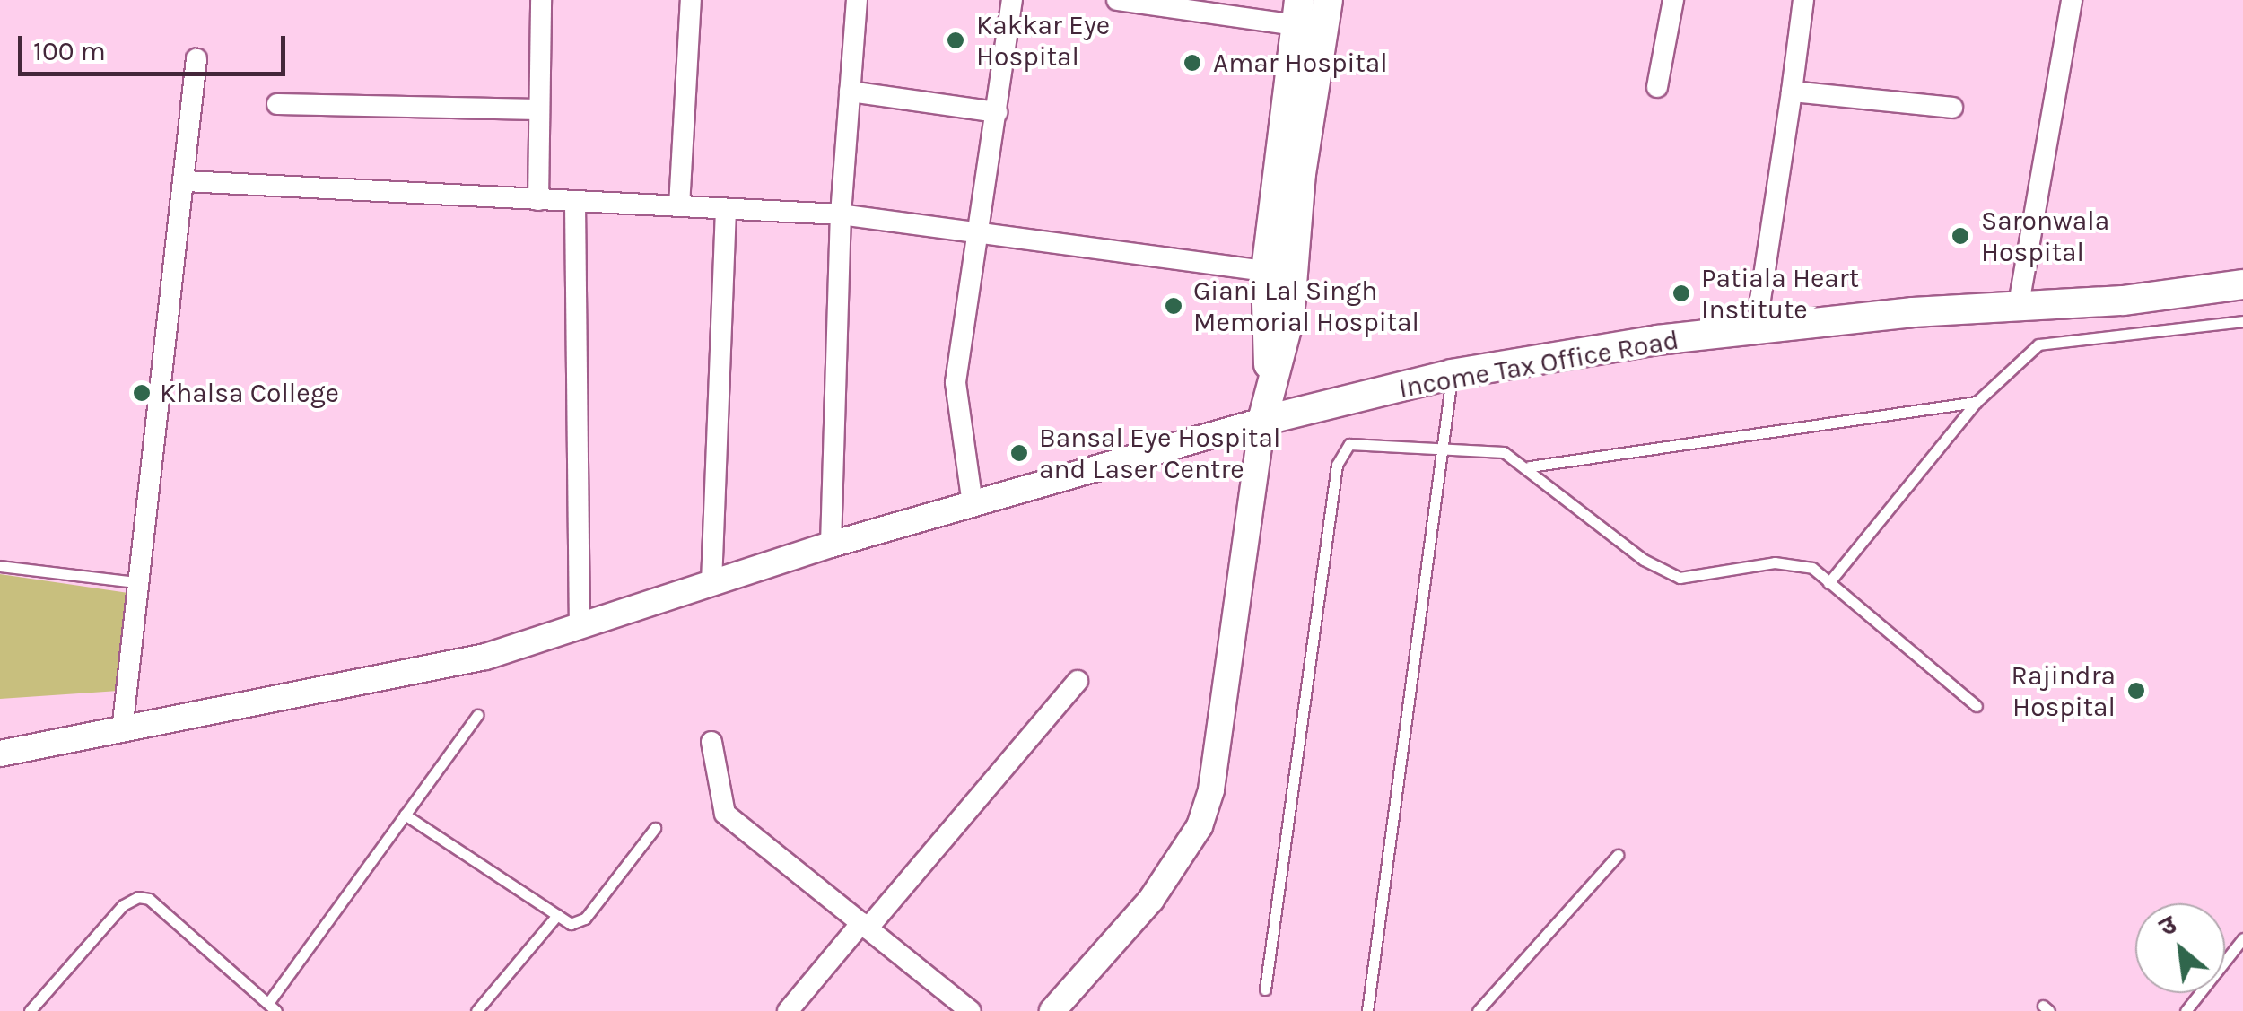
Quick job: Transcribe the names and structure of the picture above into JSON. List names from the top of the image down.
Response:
{
  "streets": {
    "main road": ["Income Tax Office Road"]
  },
  "places": [
    "Kakkar Eye Hospital",
    "Amar Hospital",
    "Saronwala Hospital",
    "Patiala Heart Institute",
    "Giani Lal Singh Memorial Hospital",
    "Khalsa College",
    "Bansal Eye Hospital and Laser Centre",
    "Rajindra Hospital"
  ],
  "scale_bar": "100 m",
  "north": "top left"
}
